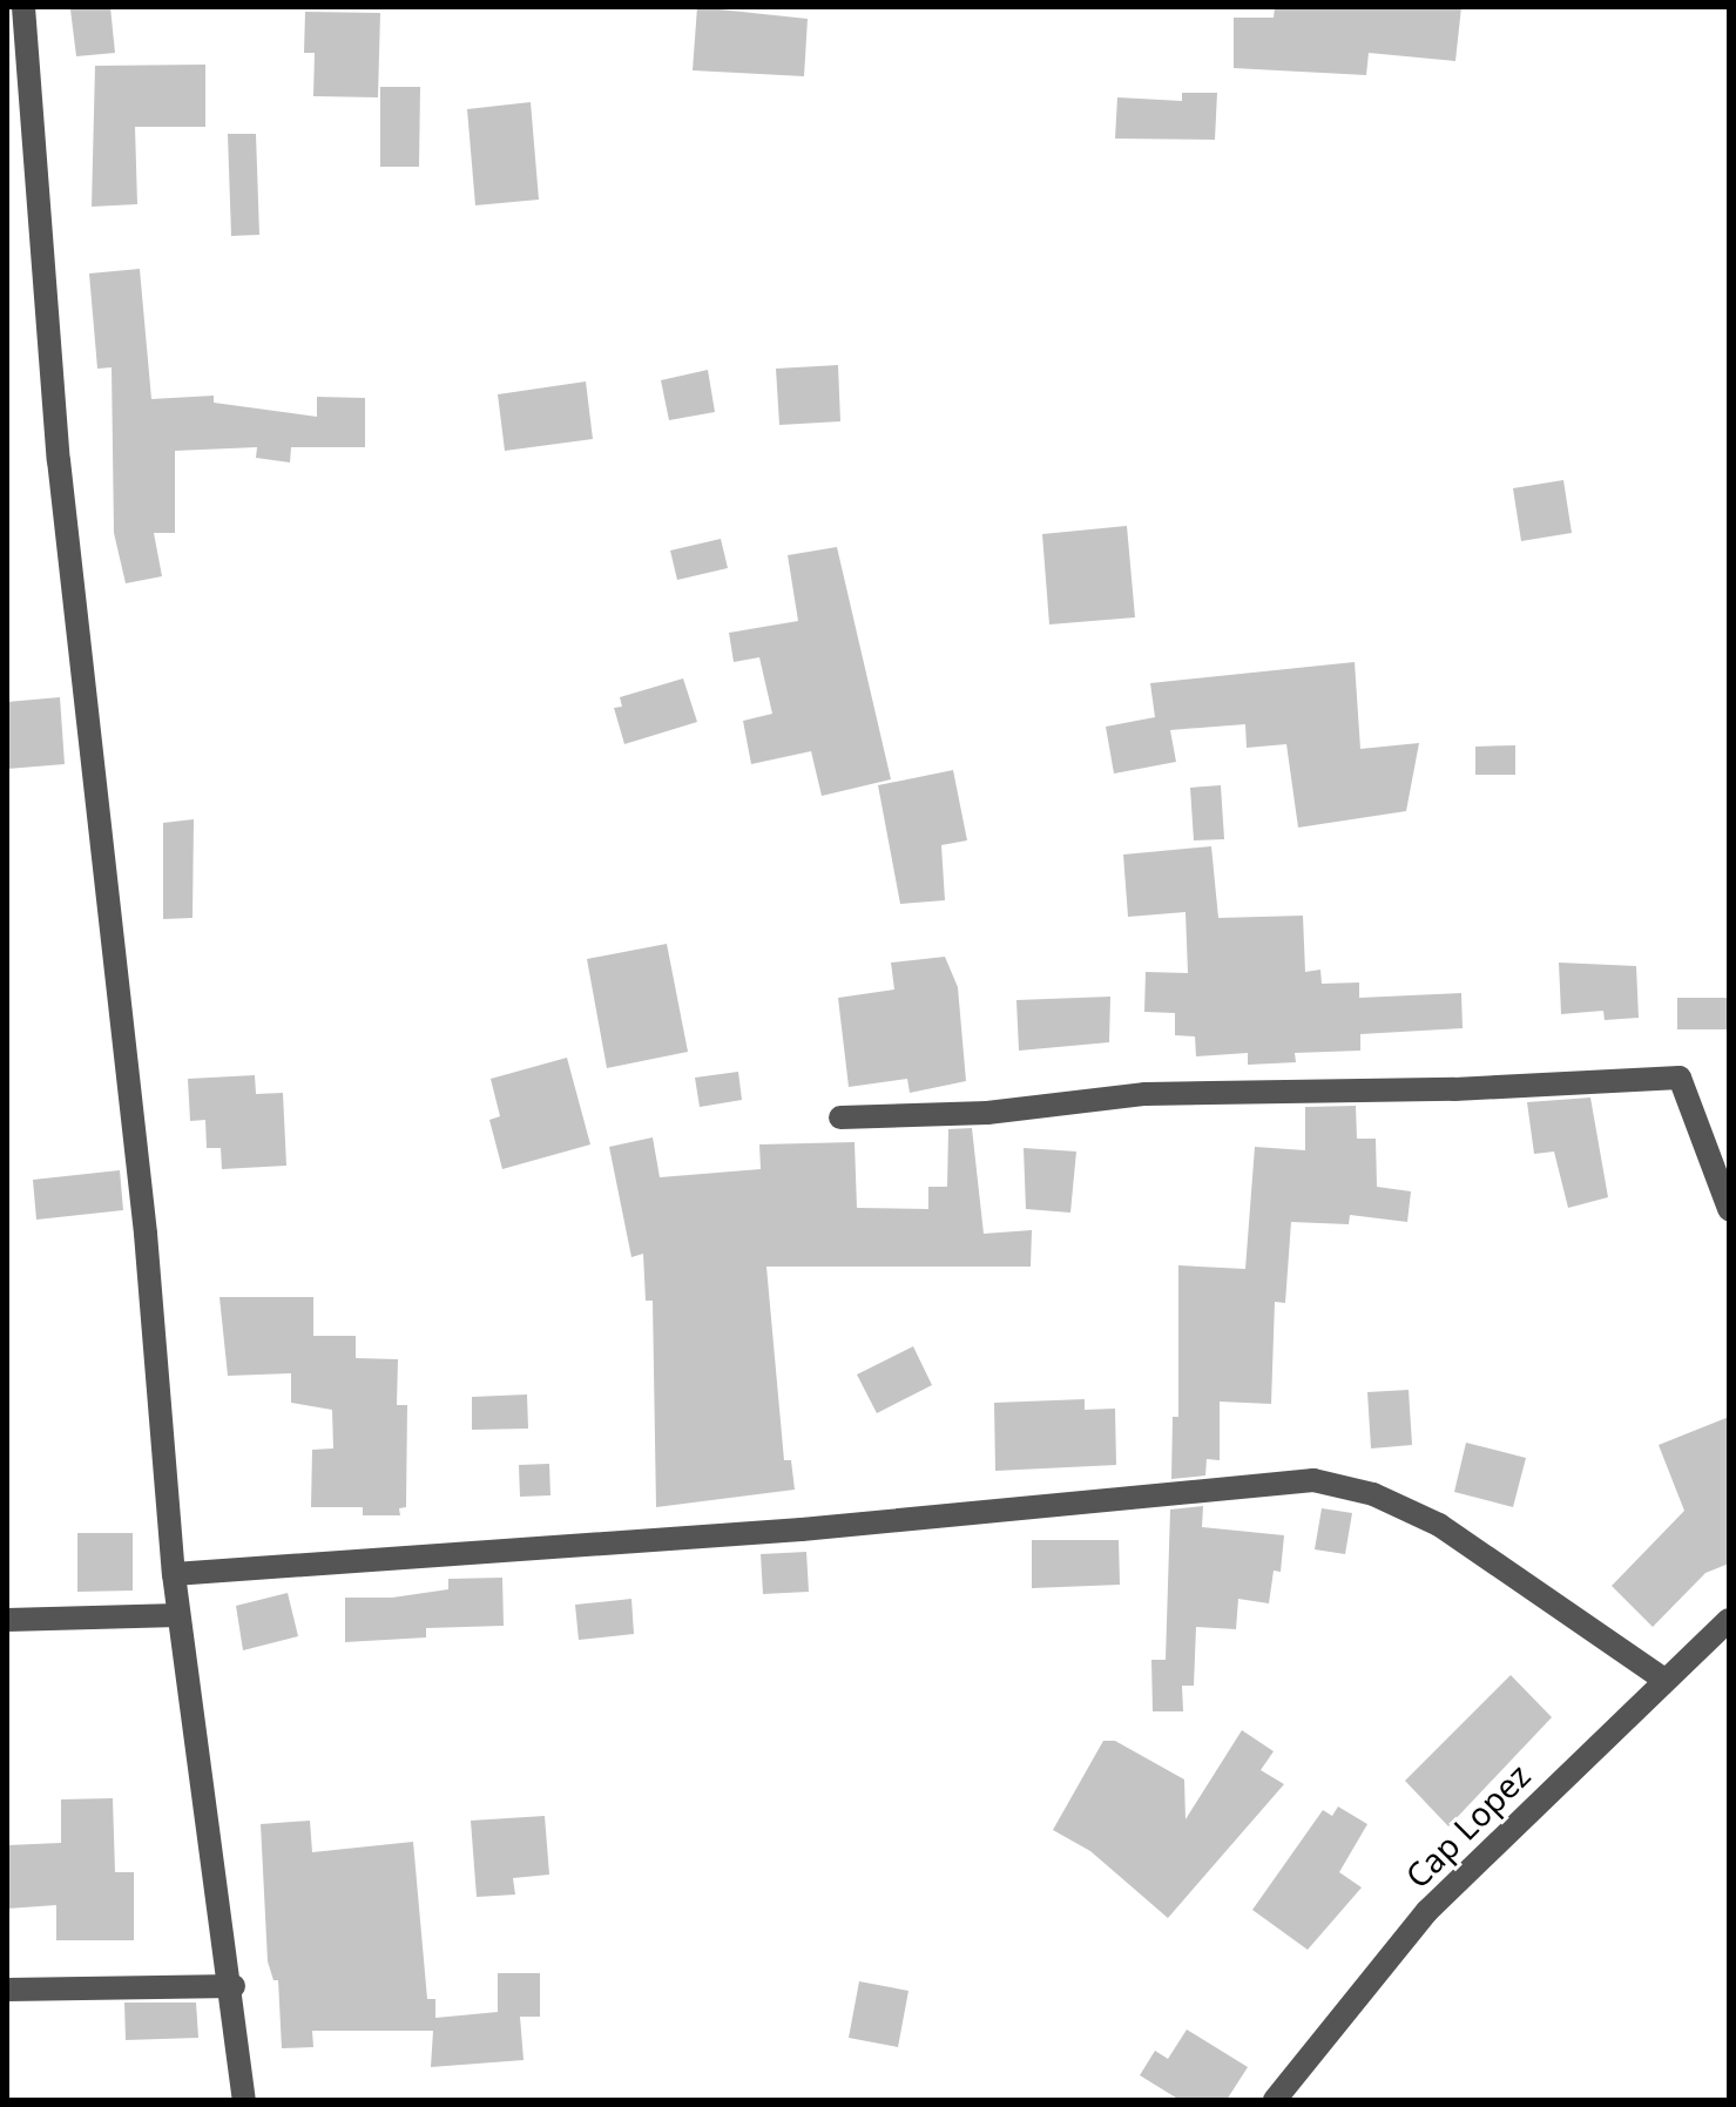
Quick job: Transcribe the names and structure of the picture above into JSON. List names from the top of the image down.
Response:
{
  "streets": {
    "street": ["Cap Lopez"]
  }
}
